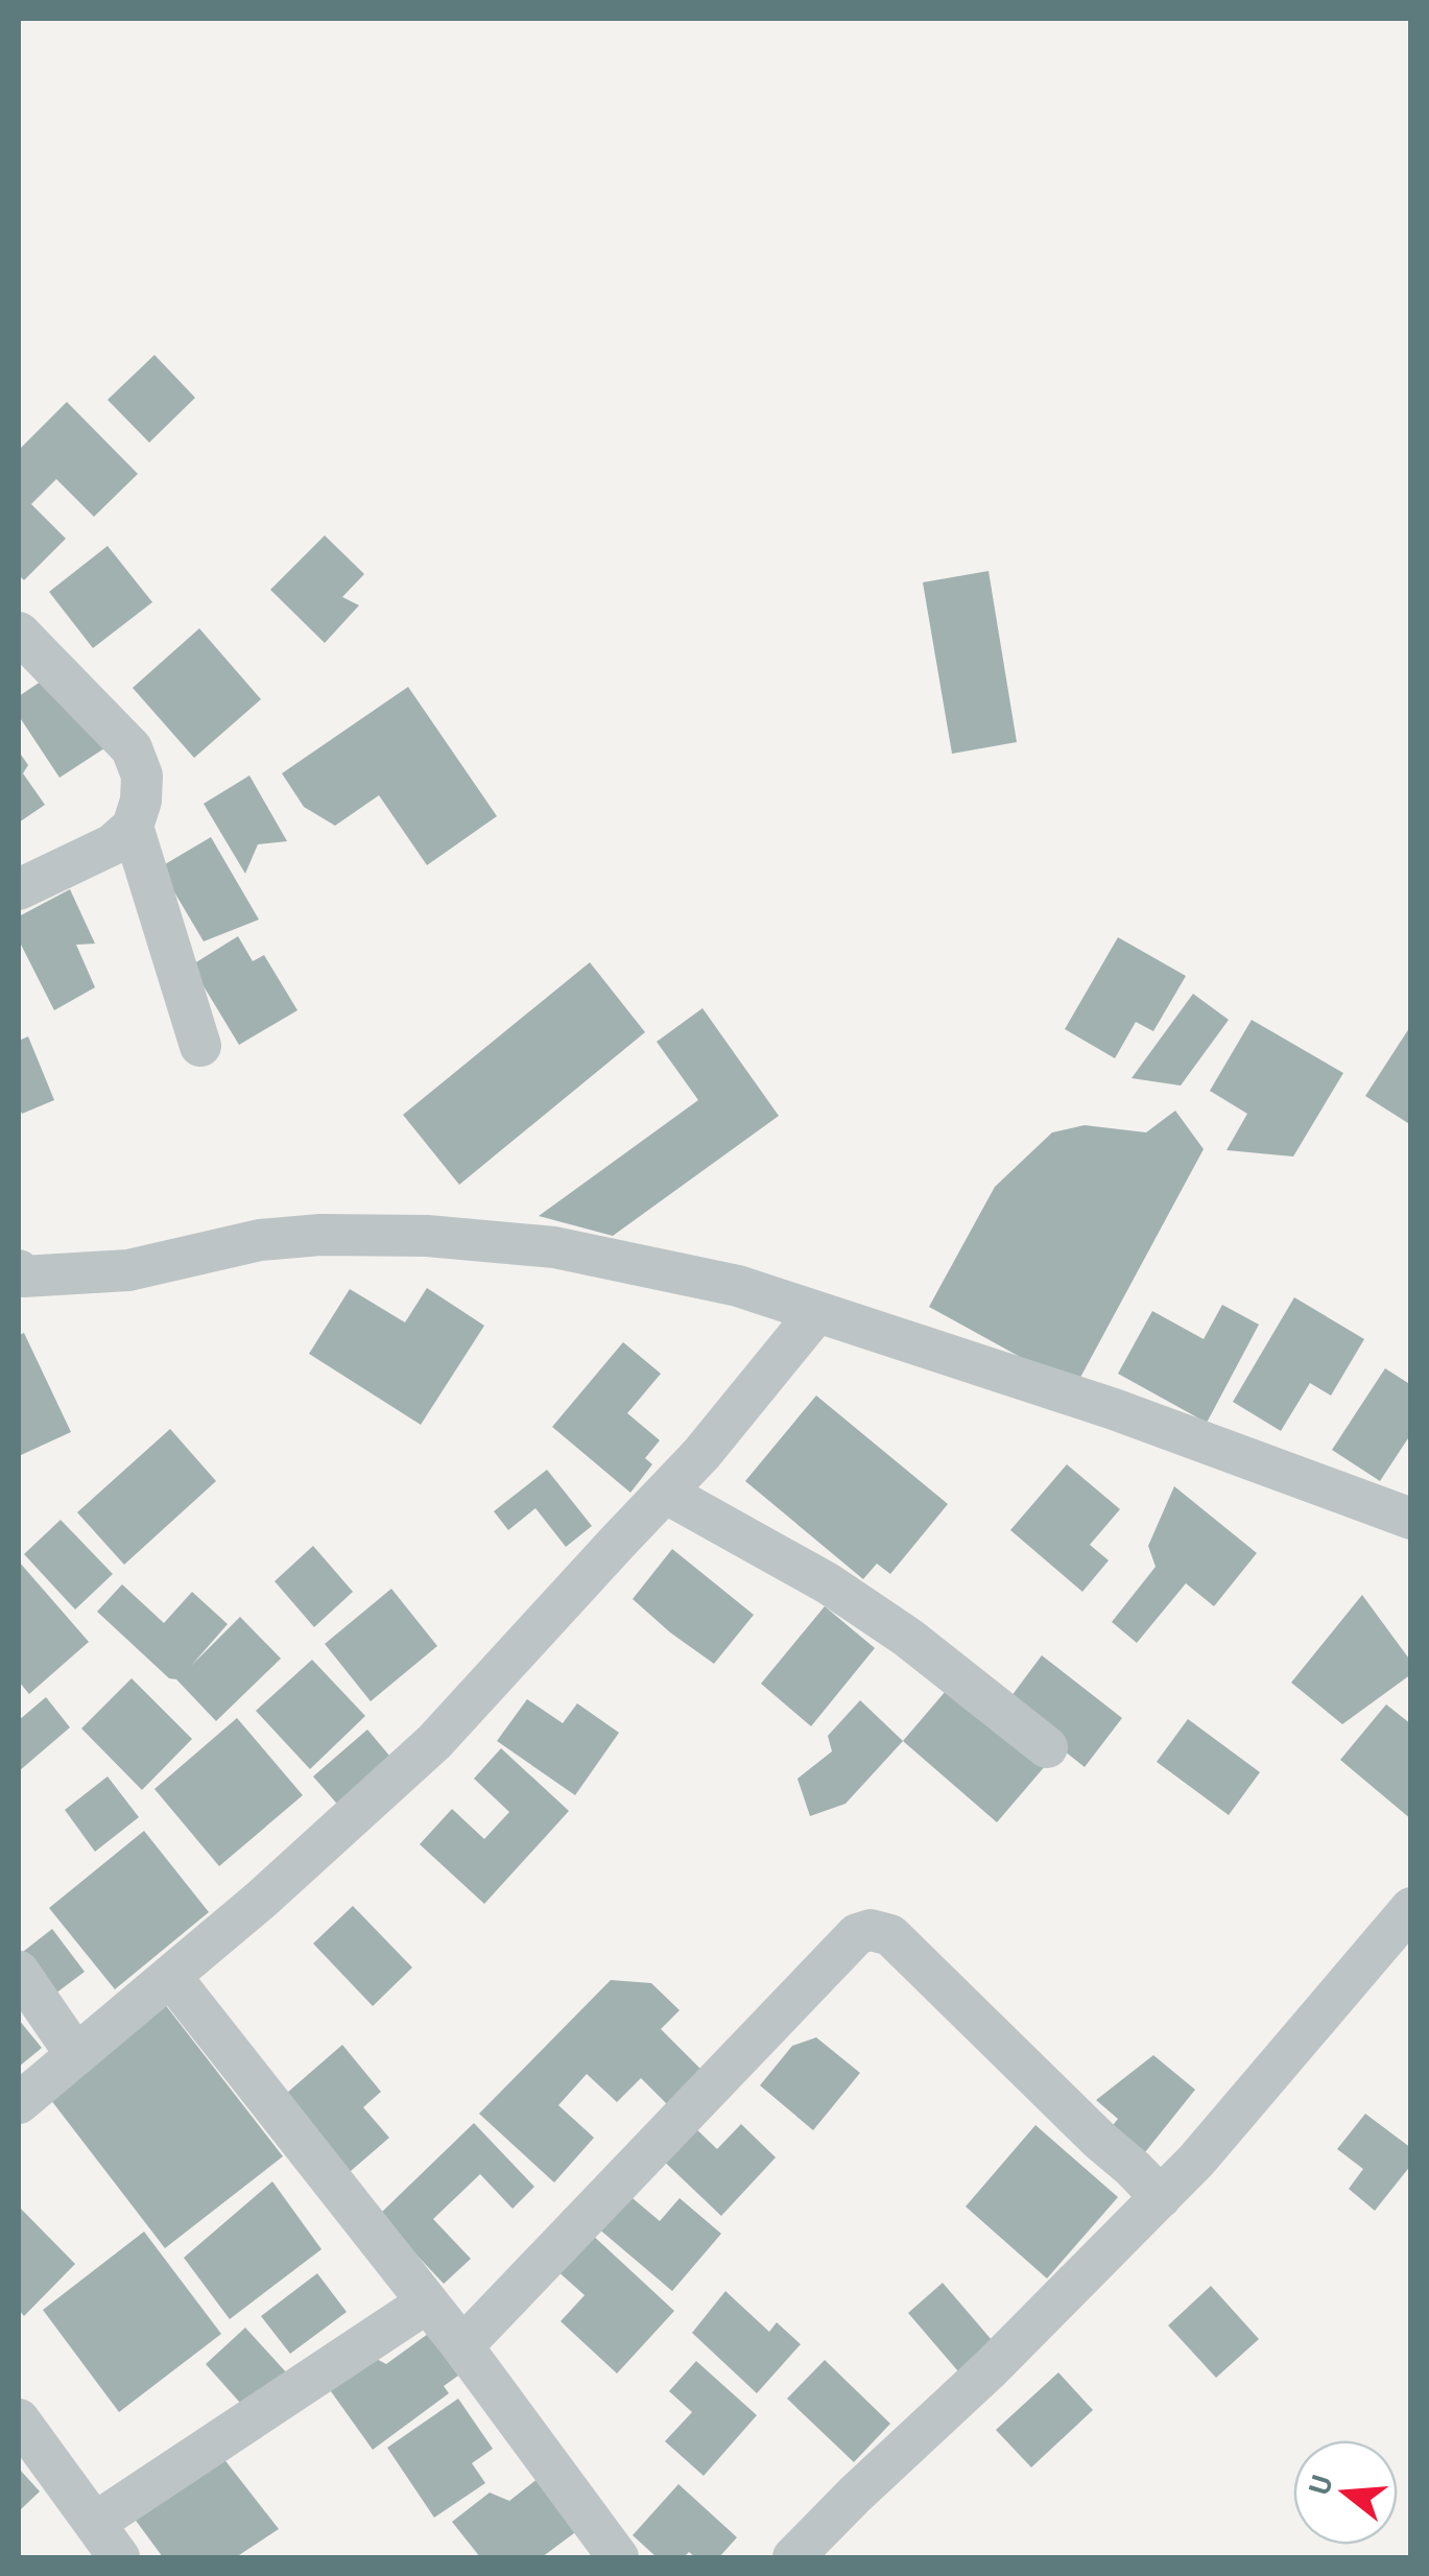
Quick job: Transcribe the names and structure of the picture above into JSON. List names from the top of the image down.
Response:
{
  "north": "left"
}
